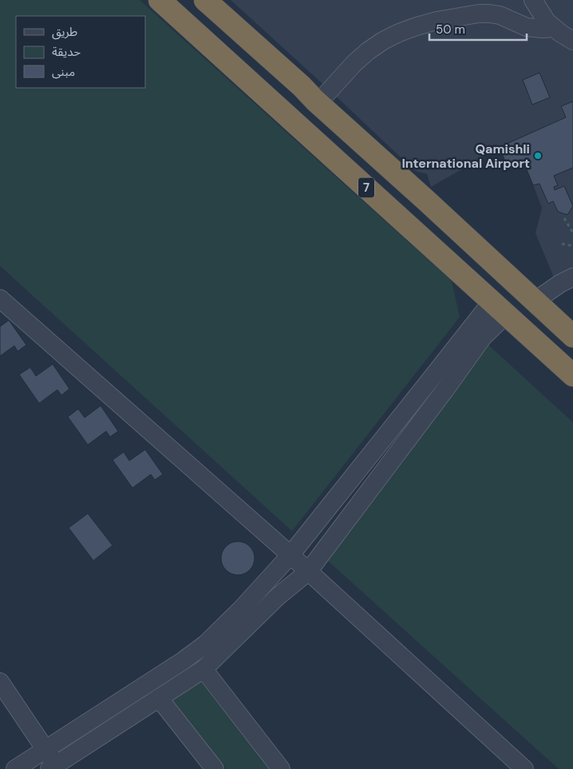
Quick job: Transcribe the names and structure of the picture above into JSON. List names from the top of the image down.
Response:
{
  "streets": {
    "highway": ["7"]
  },
  "places": ["Qamishli International Airport"],
  "legend": ["طريق", "حديقة", "مبنى"],
  "scale_bar": "50 m"
}
